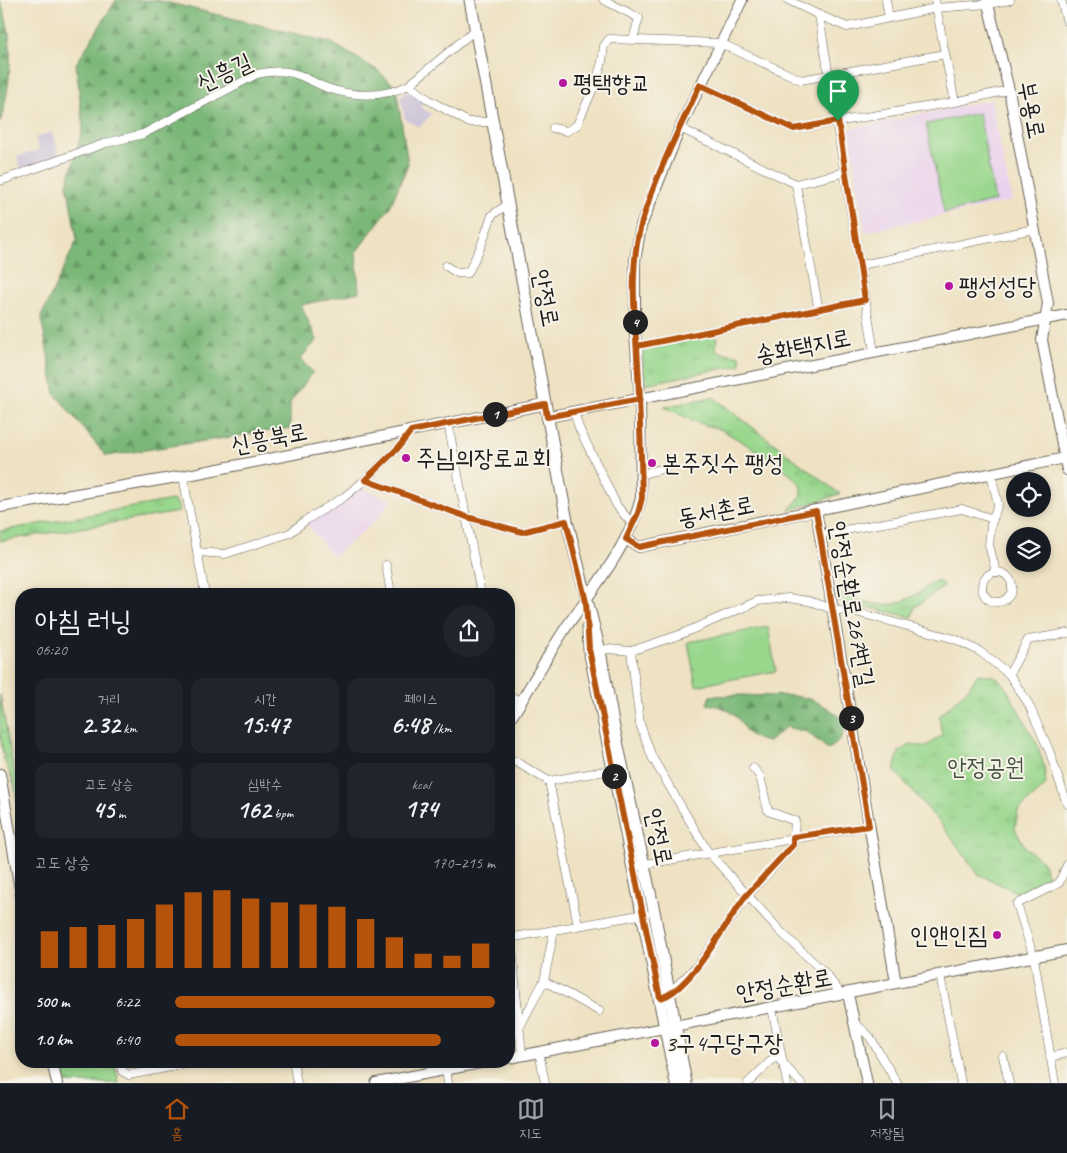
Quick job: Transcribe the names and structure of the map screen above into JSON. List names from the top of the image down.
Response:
{
  "streets": {
    "main road": ["안정로"],
    "street": [
      "신흥길",
      "부용로",
      "송화택지로",
      "신흥북로",
      "동서촌로",
      "안정순환로267번길",
      "안정순환로"
    ]
  },
  "crossings": [
    ["부용로", "송화택지로"],
    ["부용로", "안정순환로267번길"],
    ["안정로", "송화택지로"],
    ["안정로", "신흥북로"],
    ["안정로", "동서촌로"],
    ["안정로", "안정순환로"],
    ["송화택지로", "동서촌로"],
    ["동서촌로", "안정순환로267번길"],
    ["안정순환로267번길", "안정순환로"]
  ],
  "parks": ["안정공원"],
  "places": [
    "평택향교",
    "팽성성당",
    "주님의장로교회",
    "본주짓수 팽성",
    "인앤인짐",
    "3구4구당구장"
  ],
  "page": {
    "pins": [
      "4",
      "1",
      "3",
      "2"
    ],
    "heading": ["아침 러닝", "06:20"],
    "stats": [
      ["거리", "2.32 km"],
      ["시간", "15:47"],
      ["페이스", "6:48 /km"],
      ["고도 상승", "45 m"],
      ["심박수", "162 bpm"],
      ["kcal", "174"]
    ],
    "chart": ["고도 상승", "170–215 m"],
    "list": [
      {
        "name": "500 m",
        "note": "6:22"
      },
      {
        "name": "1.0 km",
        "note": "6:40"
      }
    ],
    "tabs": ["홈", "지도", "저장됨"]
  }
}
